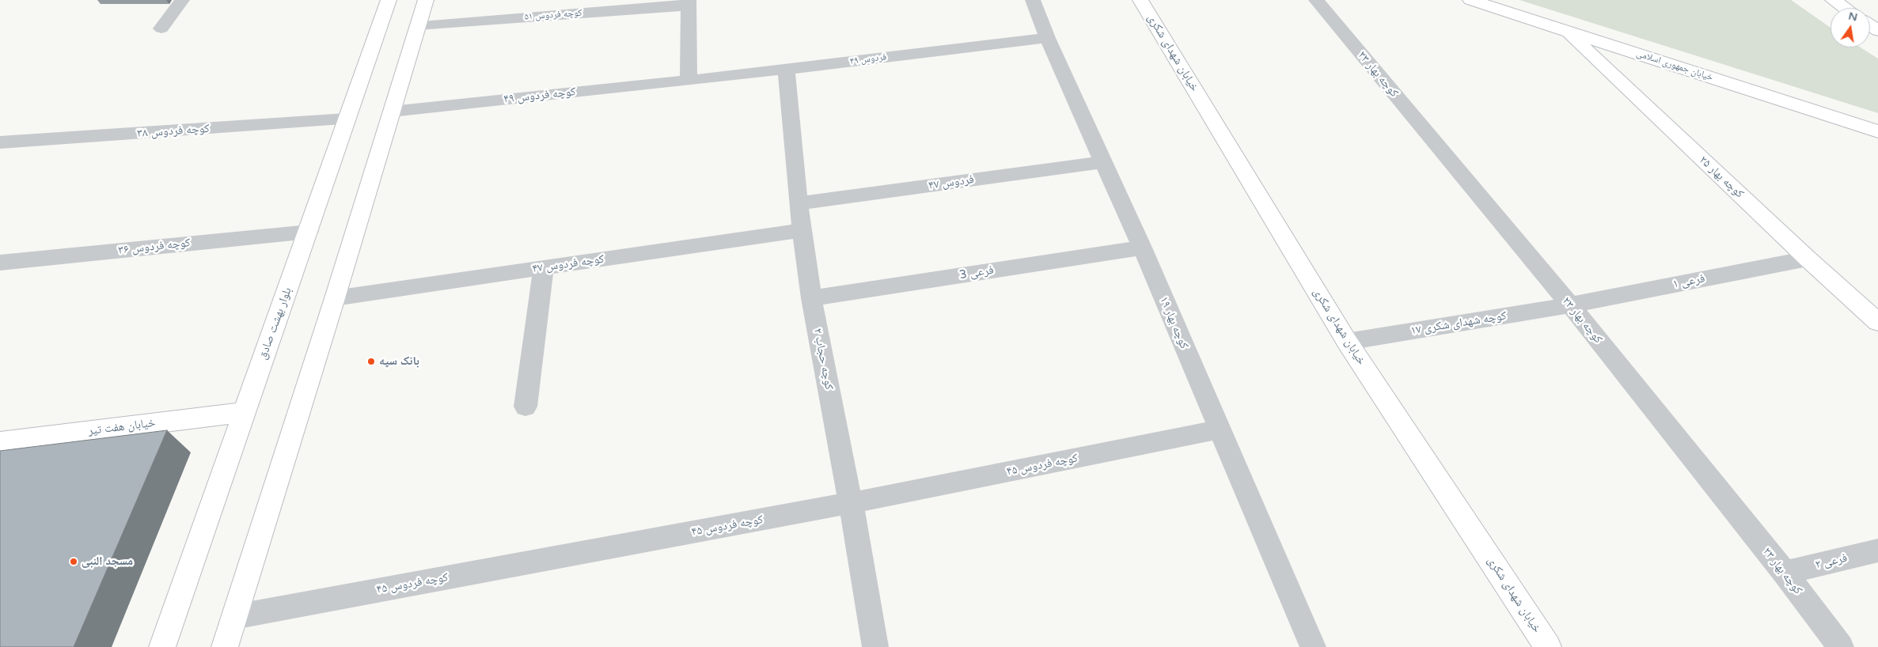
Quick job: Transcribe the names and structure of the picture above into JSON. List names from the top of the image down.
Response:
{
  "streets": {
    "street": [
      "کوچه فردوس ۵۱",
      "خیابان شهدای شکری",
      "فردوس ۴۹",
      "خیابان جمهوری اسلامی",
      "کوچه بهار ۲۳",
      "کوچه فردوس ۴۹",
      "کوچه فردوس ۳۸",
      "کوچه بهار ۲۵",
      "فردوس ۴۷",
      "کوچه فردوس ۳۶",
      "کوچه فردوس ۴۷",
      "فرعی 3",
      "فرعی ۱",
      "کوچه بهار ۱۹",
      "بلوار بهشت صادق",
      "کوچه شهدای شکری ۱۷",
      "کوچه حجاب ۲",
      "خیابان هفت تیر",
      "کوچه فردوس ۴۵",
      "فرعی ۲"
    ]
  },
  "crossings": [
    ["خیابان شهدای شکری", "کوچه شهدای شکری ۱۷"],
    ["فردوس ۴۹", "کوچه فردوس ۴۹"],
    ["فردوس ۴۹", "کوچه بهار ۱۹"],
    ["فردوس ۴۹", "کوچه حجاب ۲"],
    ["خیابان جمهوری اسلامی", "کوچه بهار ۲۵"],
    ["کوچه بهار ۲۳", "فرعی ۱"],
    ["کوچه بهار ۲۳", "کوچه شهدای شکری ۱۷"],
    ["کوچه بهار ۲۳", "فرعی ۲"],
    ["کوچه فردوس ۳۸", "بلوار بهشت صادق"],
    ["کوچه بهار ۲۵", "فرعی ۱"],
    ["فردوس ۴۷", "کوچه بهار ۱۹"],
    ["فردوس ۴۷", "کوچه حجاب ۲"],
    ["کوچه فردوس ۳۶", "بلوار بهشت صادق"],
    ["کوچه فردوس ۴۷", "کوچه حجاب ۲"],
    ["فرعی 3", "کوچه بهار ۱۹"],
    ["فرعی 3", "کوچه حجاب ۲"],
    ["فرعی ۱", "کوچه شهدای شکری ۱۷"],
    ["کوچه بهار ۱۹", "کوچه فردوس ۴۵"],
    ["بلوار بهشت صادق", "خیابان هفت تیر"],
    ["کوچه حجاب ۲", "کوچه فردوس ۴۵"]
  ],
  "places": ["بانک سپه", "مسجد النبی"],
  "north": "top"
}
